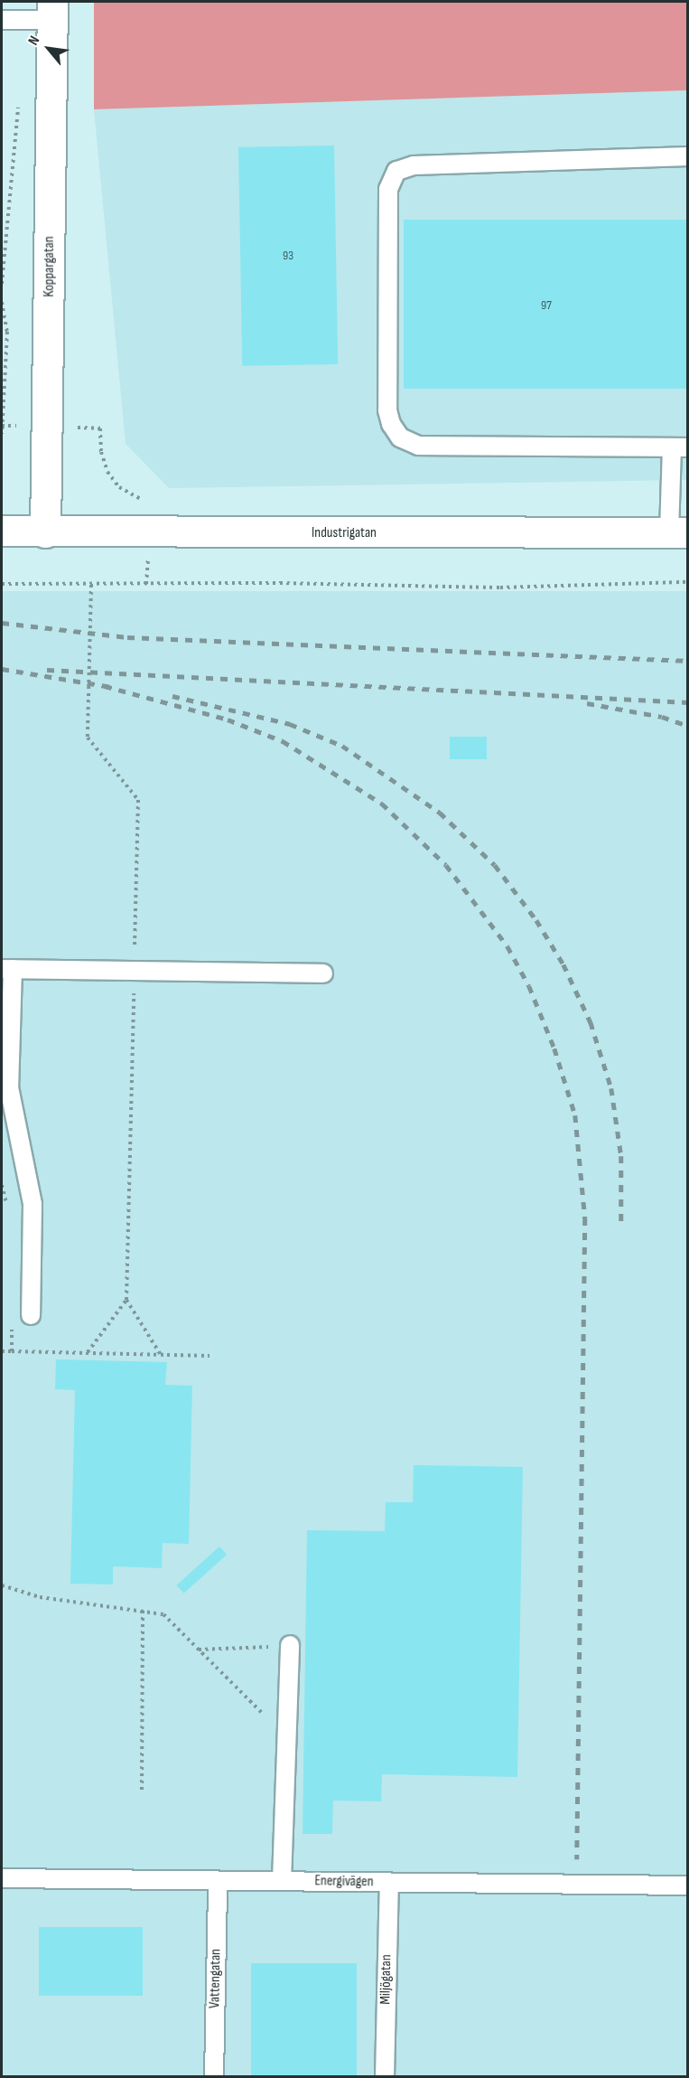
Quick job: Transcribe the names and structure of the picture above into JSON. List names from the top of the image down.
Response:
{
  "streets": {
    "street": ["Koppargatan", "Industrigatan"],
    "lane": ["Energivägen", "Vattengatan", "Miljögatan"]
  },
  "crossings": [
    ["Koppargatan", "Industrigatan"],
    ["Energivägen", "Vattengatan"],
    ["Energivägen", "Miljögatan"]
  ],
  "house_numbers": ["93", "97"],
  "north": "top left"
}
